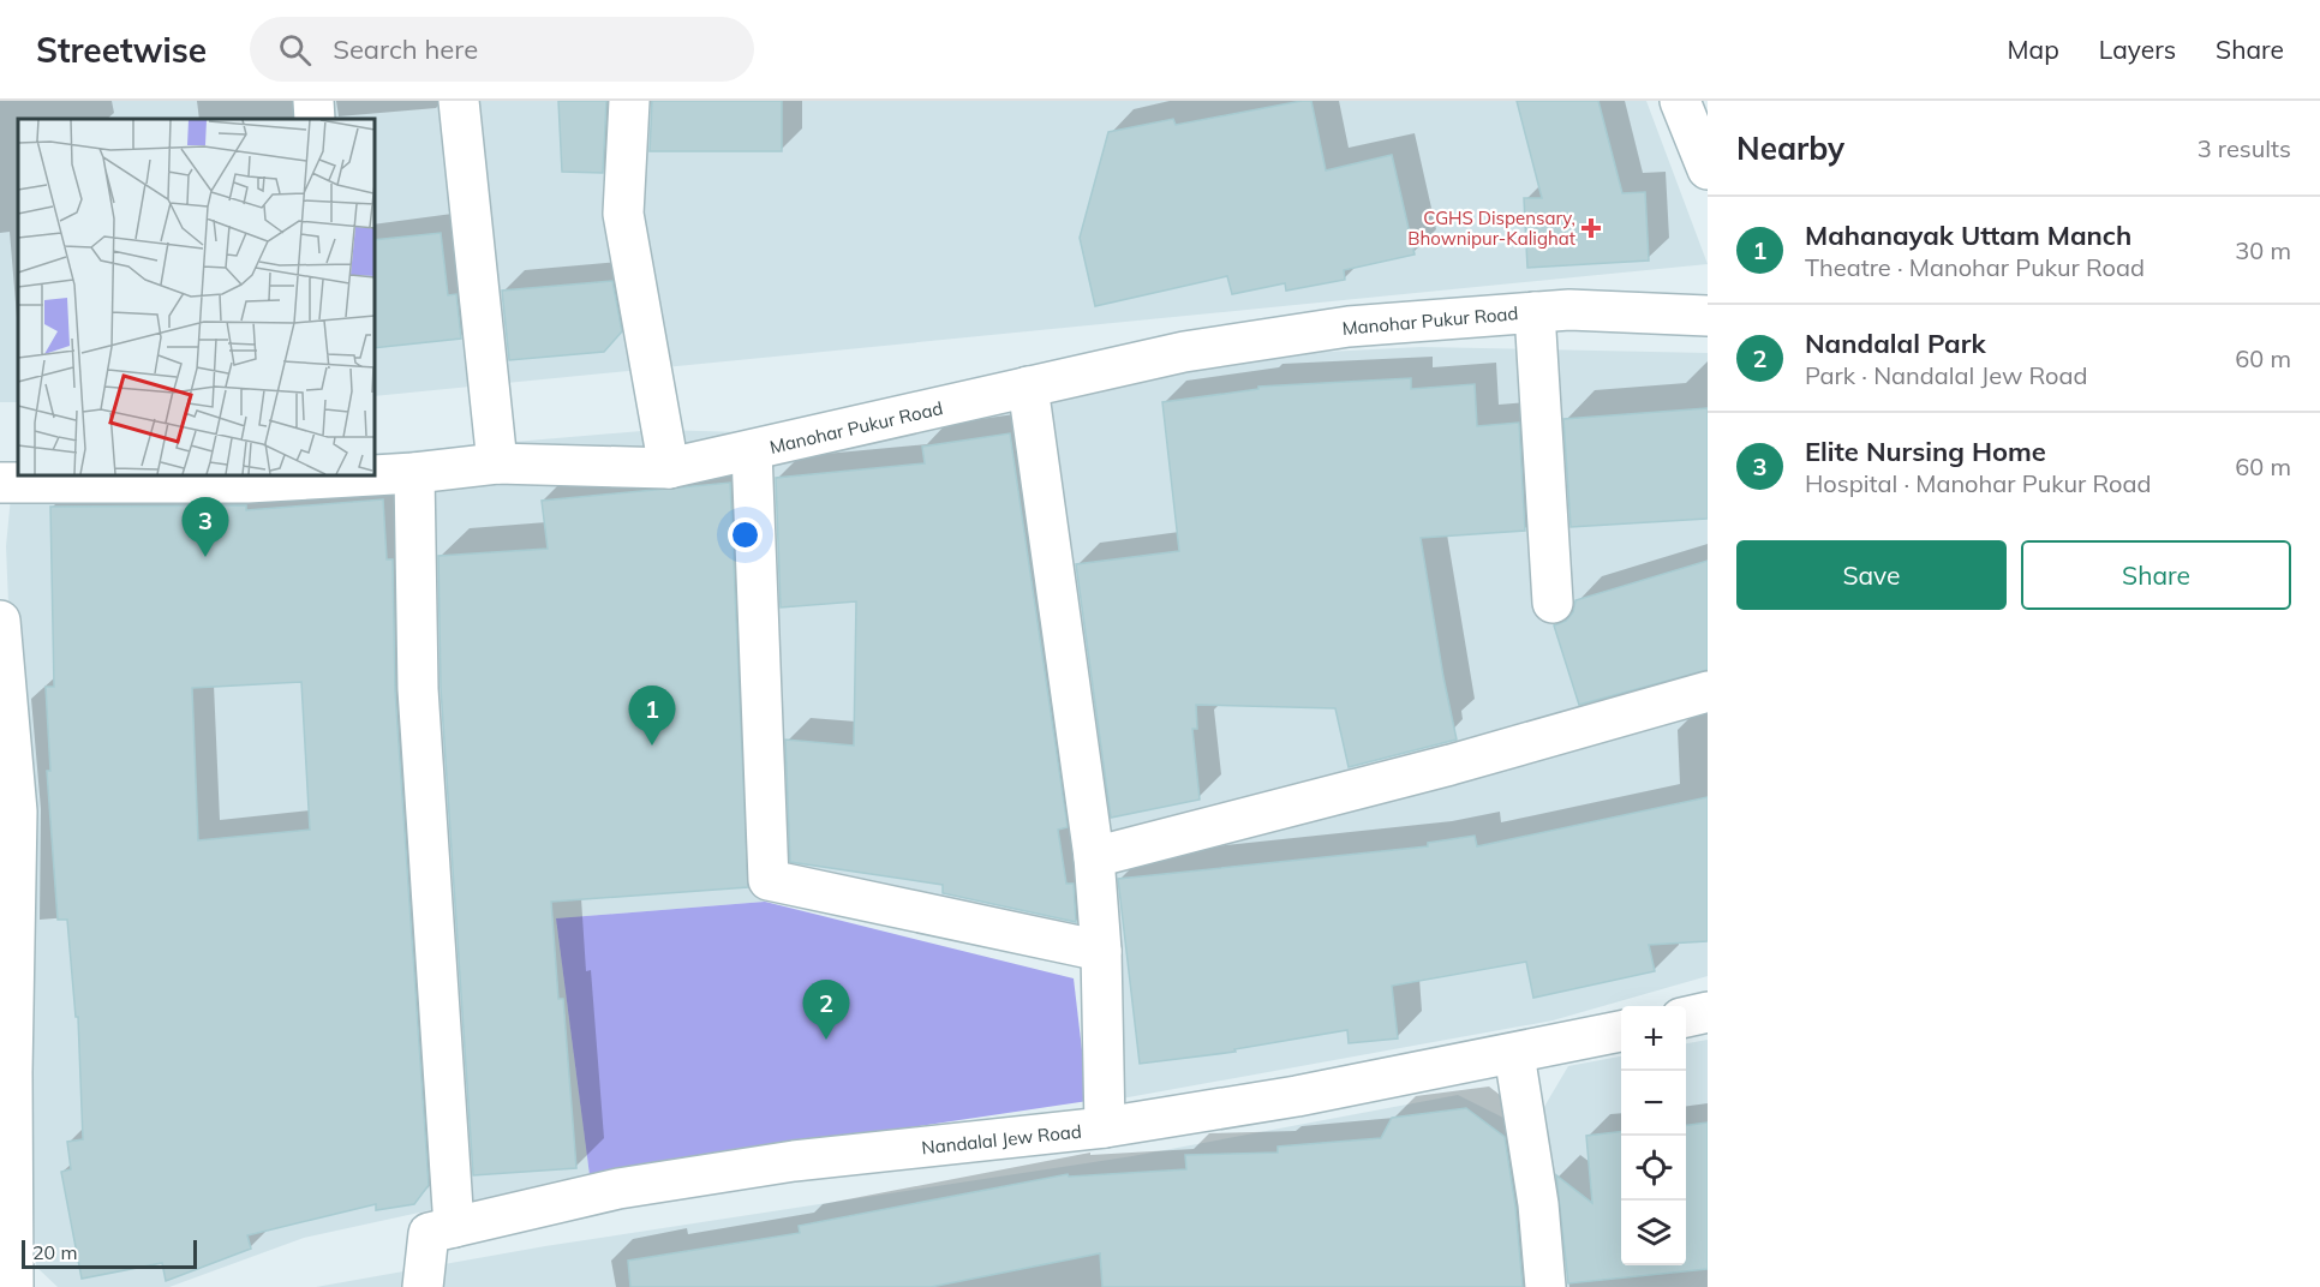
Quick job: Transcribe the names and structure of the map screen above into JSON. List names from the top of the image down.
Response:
{
  "streets": {
    "street": ["Manohar Pukur Road", "Nandalal Jew Road"]
  },
  "places": {
    "health": ["CGHS Dispensary, Bhownipur-Kalighat"]
  },
  "scale_bar": "20 m",
  "page": {
    "header": "Streetwise",
    "search": "Search here",
    "nav": ["Map", "Layers", "Share"],
    "heading": ["Nearby", "3 results"],
    "list": [
      {
        "mark": "1",
        "name": "Mahanayak Uttam Manch",
        "note": "Theatre · Manohar Pukur Road",
        "value": "30 m"
      },
      {
        "mark": "2",
        "name": "Nandalal Park",
        "note": "Park · Nandalal Jew Road",
        "value": "60 m"
      },
      {
        "mark": "3",
        "name": "Elite Nursing Home",
        "note": "Hospital · Manohar Pukur Road",
        "value": "60 m"
      }
    ],
    "pins": ["3", "1", "2"],
    "buttons": ["Save", "Share"],
    "map_buttons": ["+", "−"],
    "scale": "20 m"
  }
}
